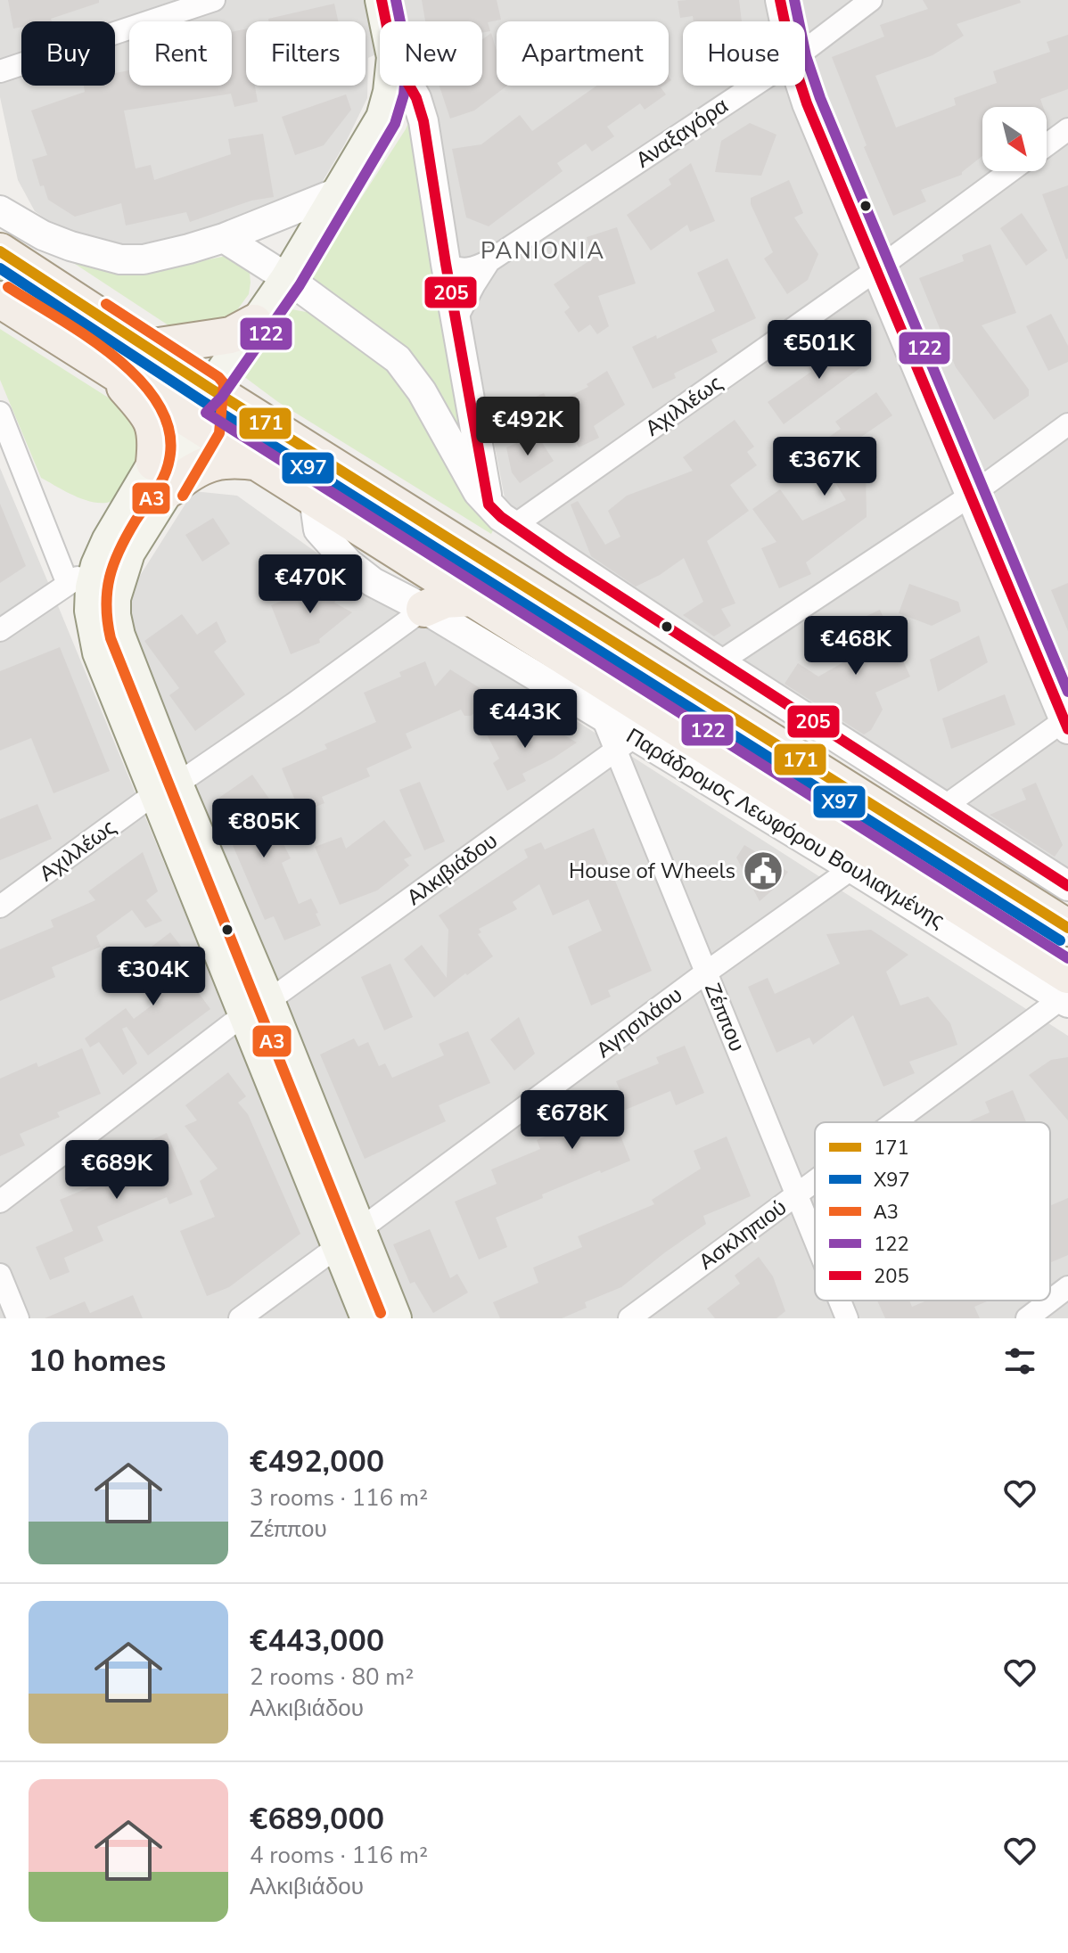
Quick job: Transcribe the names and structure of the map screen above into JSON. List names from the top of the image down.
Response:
{
  "streets": {
    "street": [
      "Αναξαγόρα",
      "Αχιλλέως",
      "Παράδρομος Λεωφόρου Βουλιαγμένης",
      "Αλκιβιάδου",
      "Ζέππου",
      "Αγησιλάου",
      "Ασκληπιού"
    ]
  },
  "crossings": [
    ["Αχιλλέως", "Παράδρομος Λεωφόρου Βουλιαγμένης"],
    ["Παράδρομος Λεωφόρου Βουλιαγμένης", "Αλκιβιάδου"],
    ["Παράδρομος Λεωφόρου Βουλιαγμένης", "Ζέππου"],
    ["Παράδρομος Λεωφόρου Βουλιαγμένης", "Αγησιλάου"],
    ["Παράδρομος Λεωφόρου Βουλιαγμένης", "Ασκληπιού"],
    ["Αλκιβιάδου", "Ζέππου"],
    ["Ζέππου", "Αγησιλάου"],
    ["Ζέππου", "Ασκληπιού"]
  ],
  "districts": ["PANIONIA"],
  "places": {
    "public building": ["House of Wheels"]
  },
  "lines": [
    "transit line 122",
    "transit line 205",
    "transit line 171",
    "transit line X97",
    "transit line Α3"
  ],
  "legend": [
    "171",
    "X97",
    "Α3",
    "122",
    "205"
  ],
  "north": "bottom right",
  "page": {
    "chip": [
      "Buy",
      "Rent",
      "Filters",
      "New",
      "Apartment",
      "House"
    ],
    "price": [
      "€501K",
      "€492K",
      "€367K",
      "€470K",
      "€468K",
      "€443K",
      "€805K",
      "€304K",
      "€678K",
      "€689K"
    ],
    "heading": "10 homes",
    "list": [
      {
        "name": "€492,000",
        "note": "3 rooms · 116 m² · Ζέππου"
      },
      {
        "name": "€443,000",
        "note": "2 rooms · 80 m² · Αλκιβιάδου"
      },
      {
        "name": "€689,000",
        "note": "4 rooms · 116 m² · Αλκιβιάδου"
      }
    ]
  }
}
